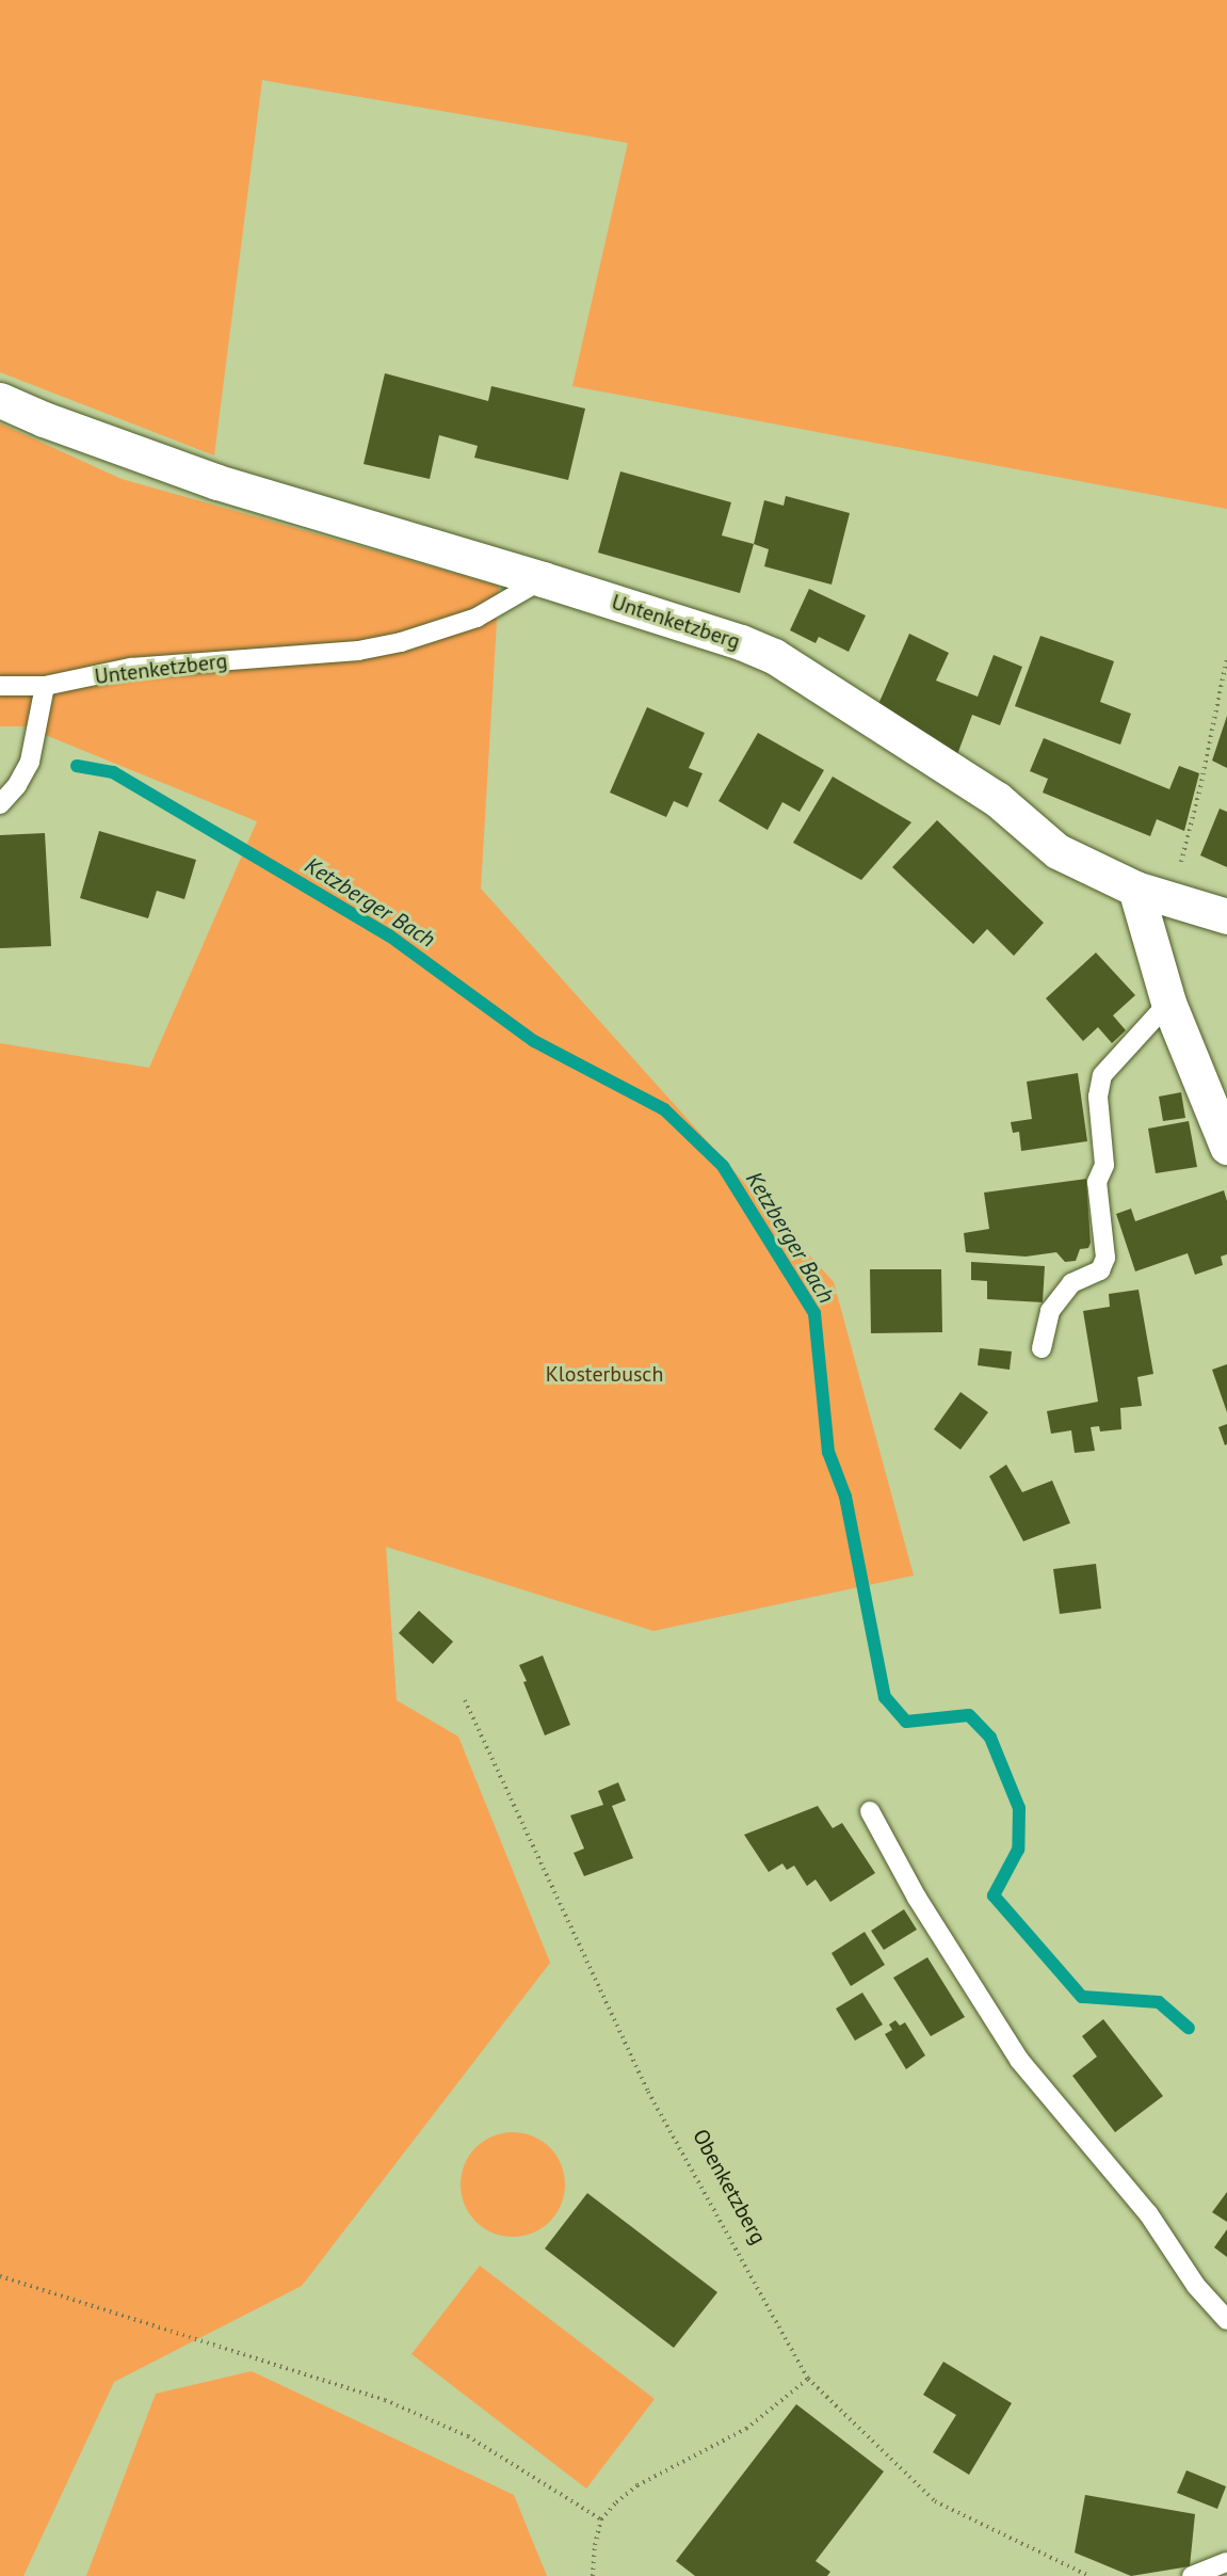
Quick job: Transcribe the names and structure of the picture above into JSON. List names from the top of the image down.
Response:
{
  "streets": {
    "street": ["Untenketzberg"],
    "path": ["Obenketzberg"]
  },
  "water": ["Ketzberger Bach"],
  "parks": ["Klosterbusch"]
}
